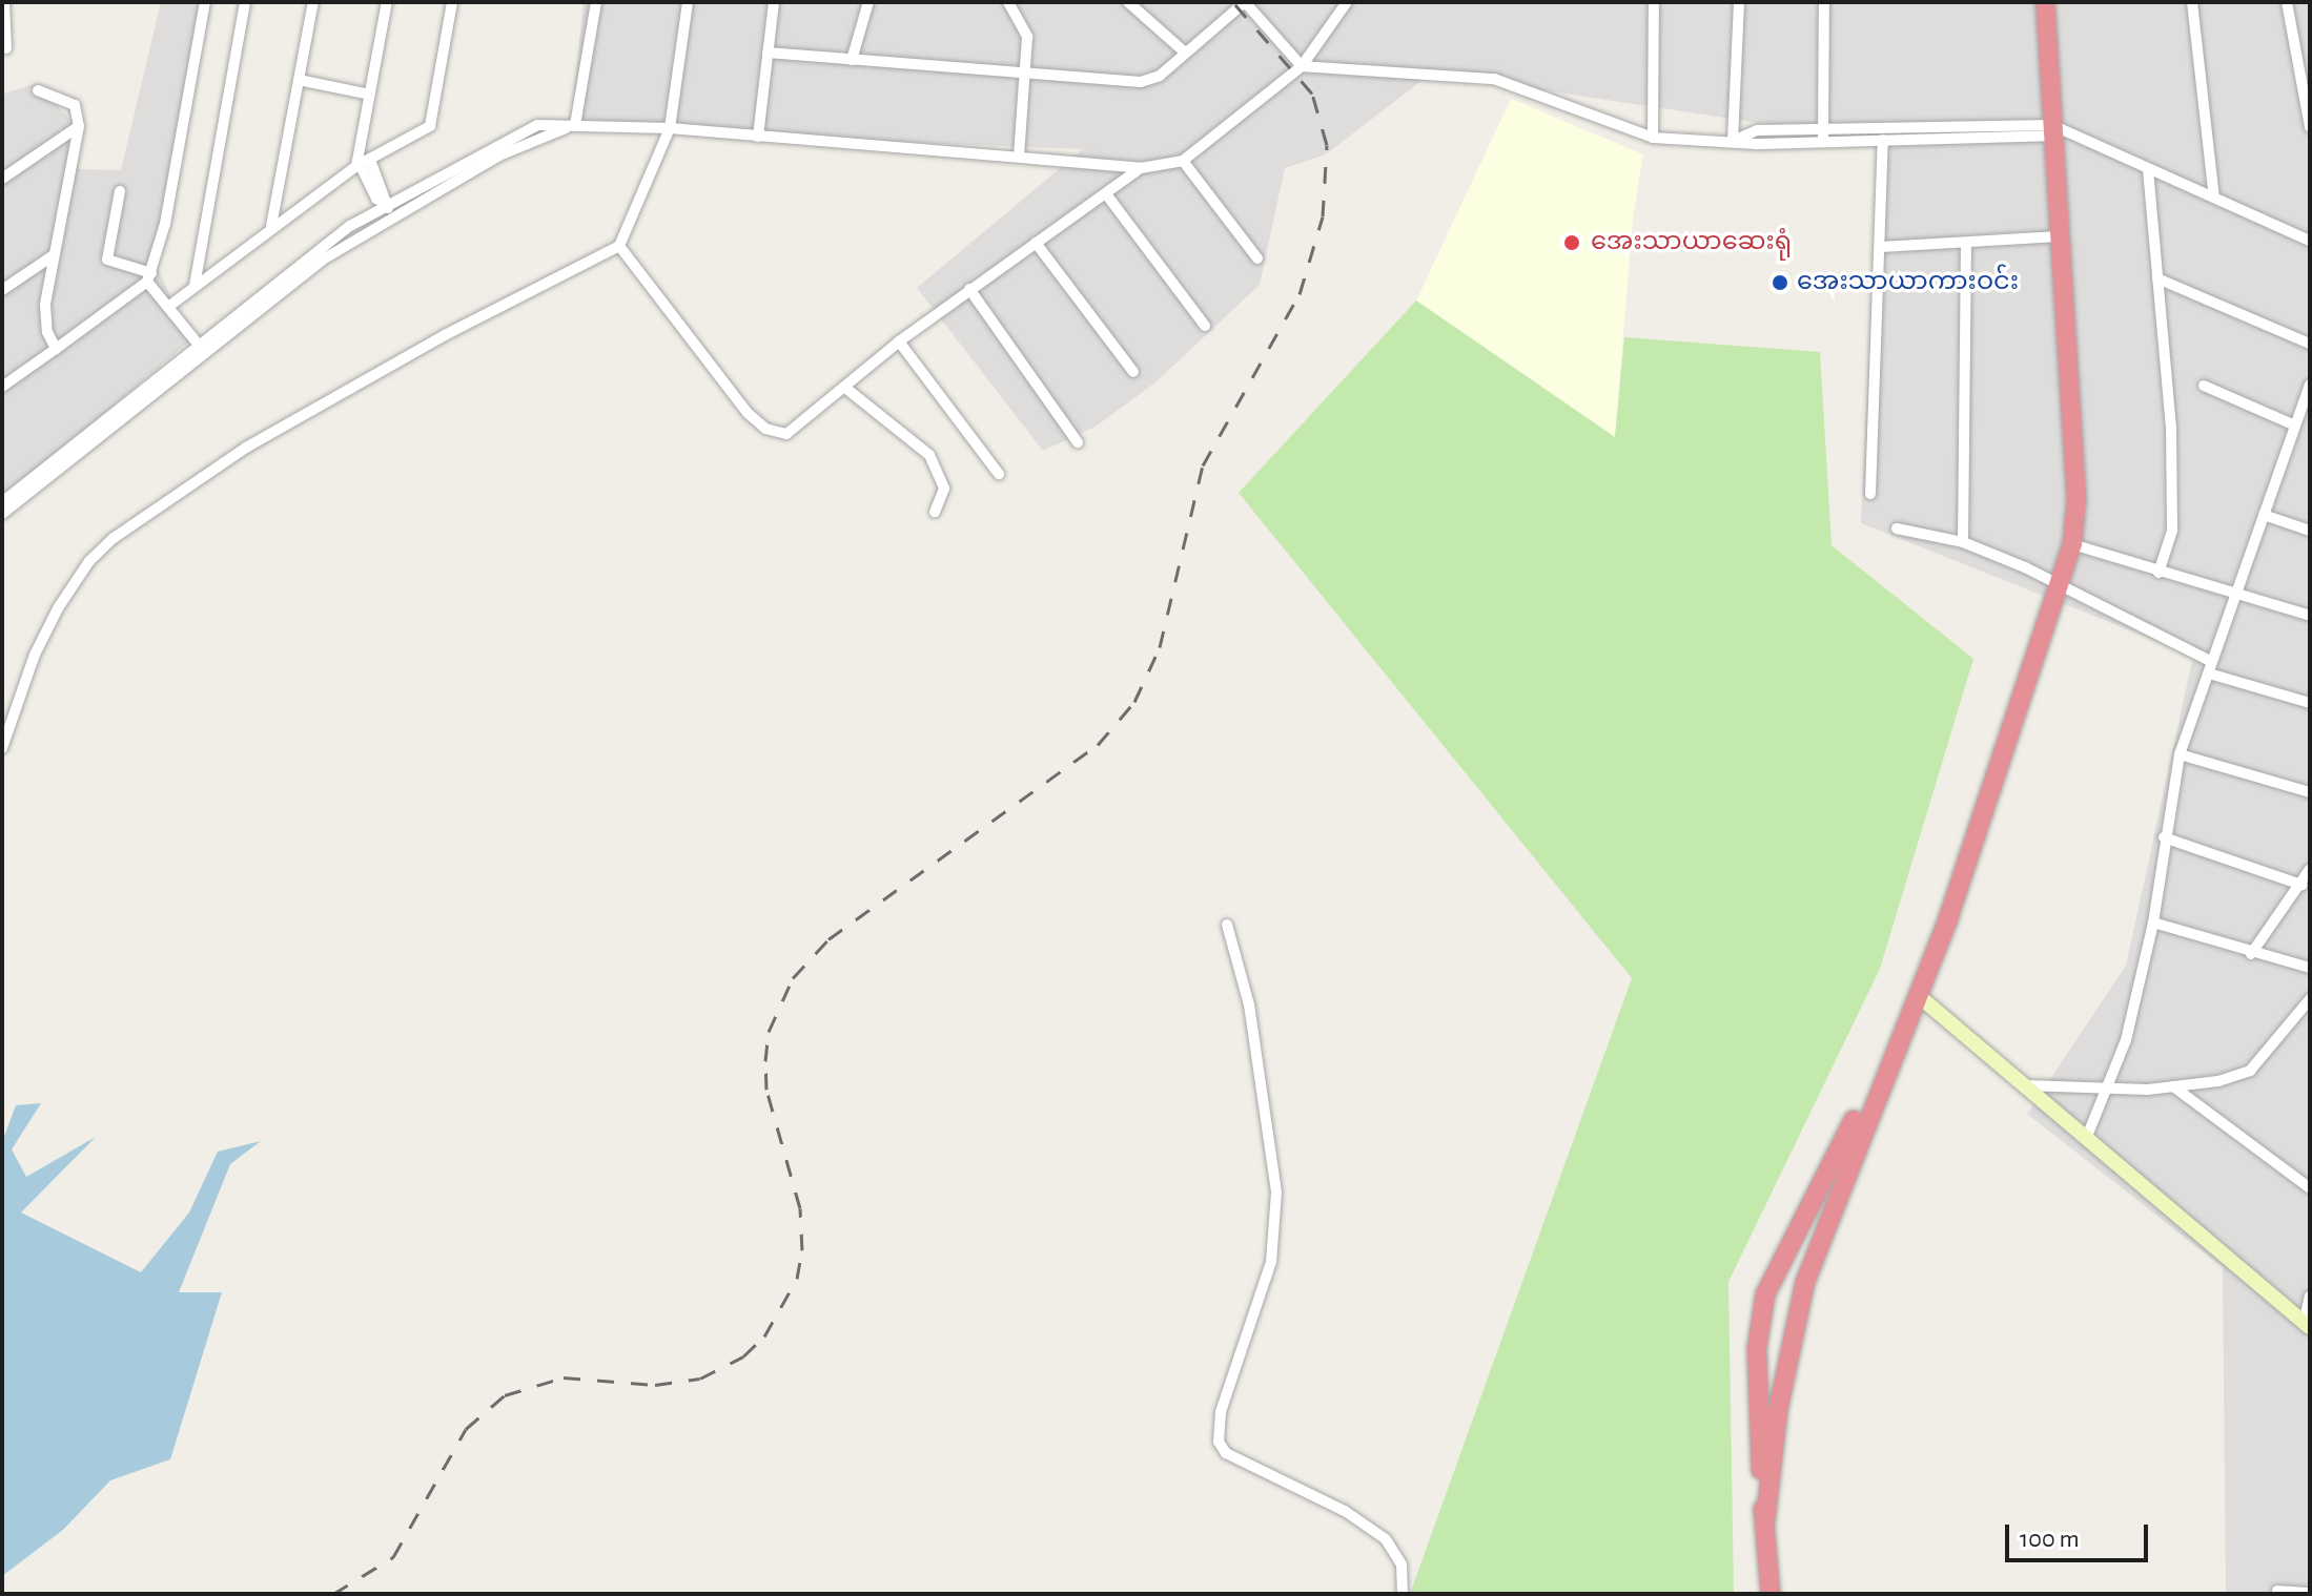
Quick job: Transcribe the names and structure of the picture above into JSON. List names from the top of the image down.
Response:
{
  "places": ["အေးသာယာဆေးရုံ", "အေးသာယာကားဝင်း"],
  "scale_bar": "100 m"
}
